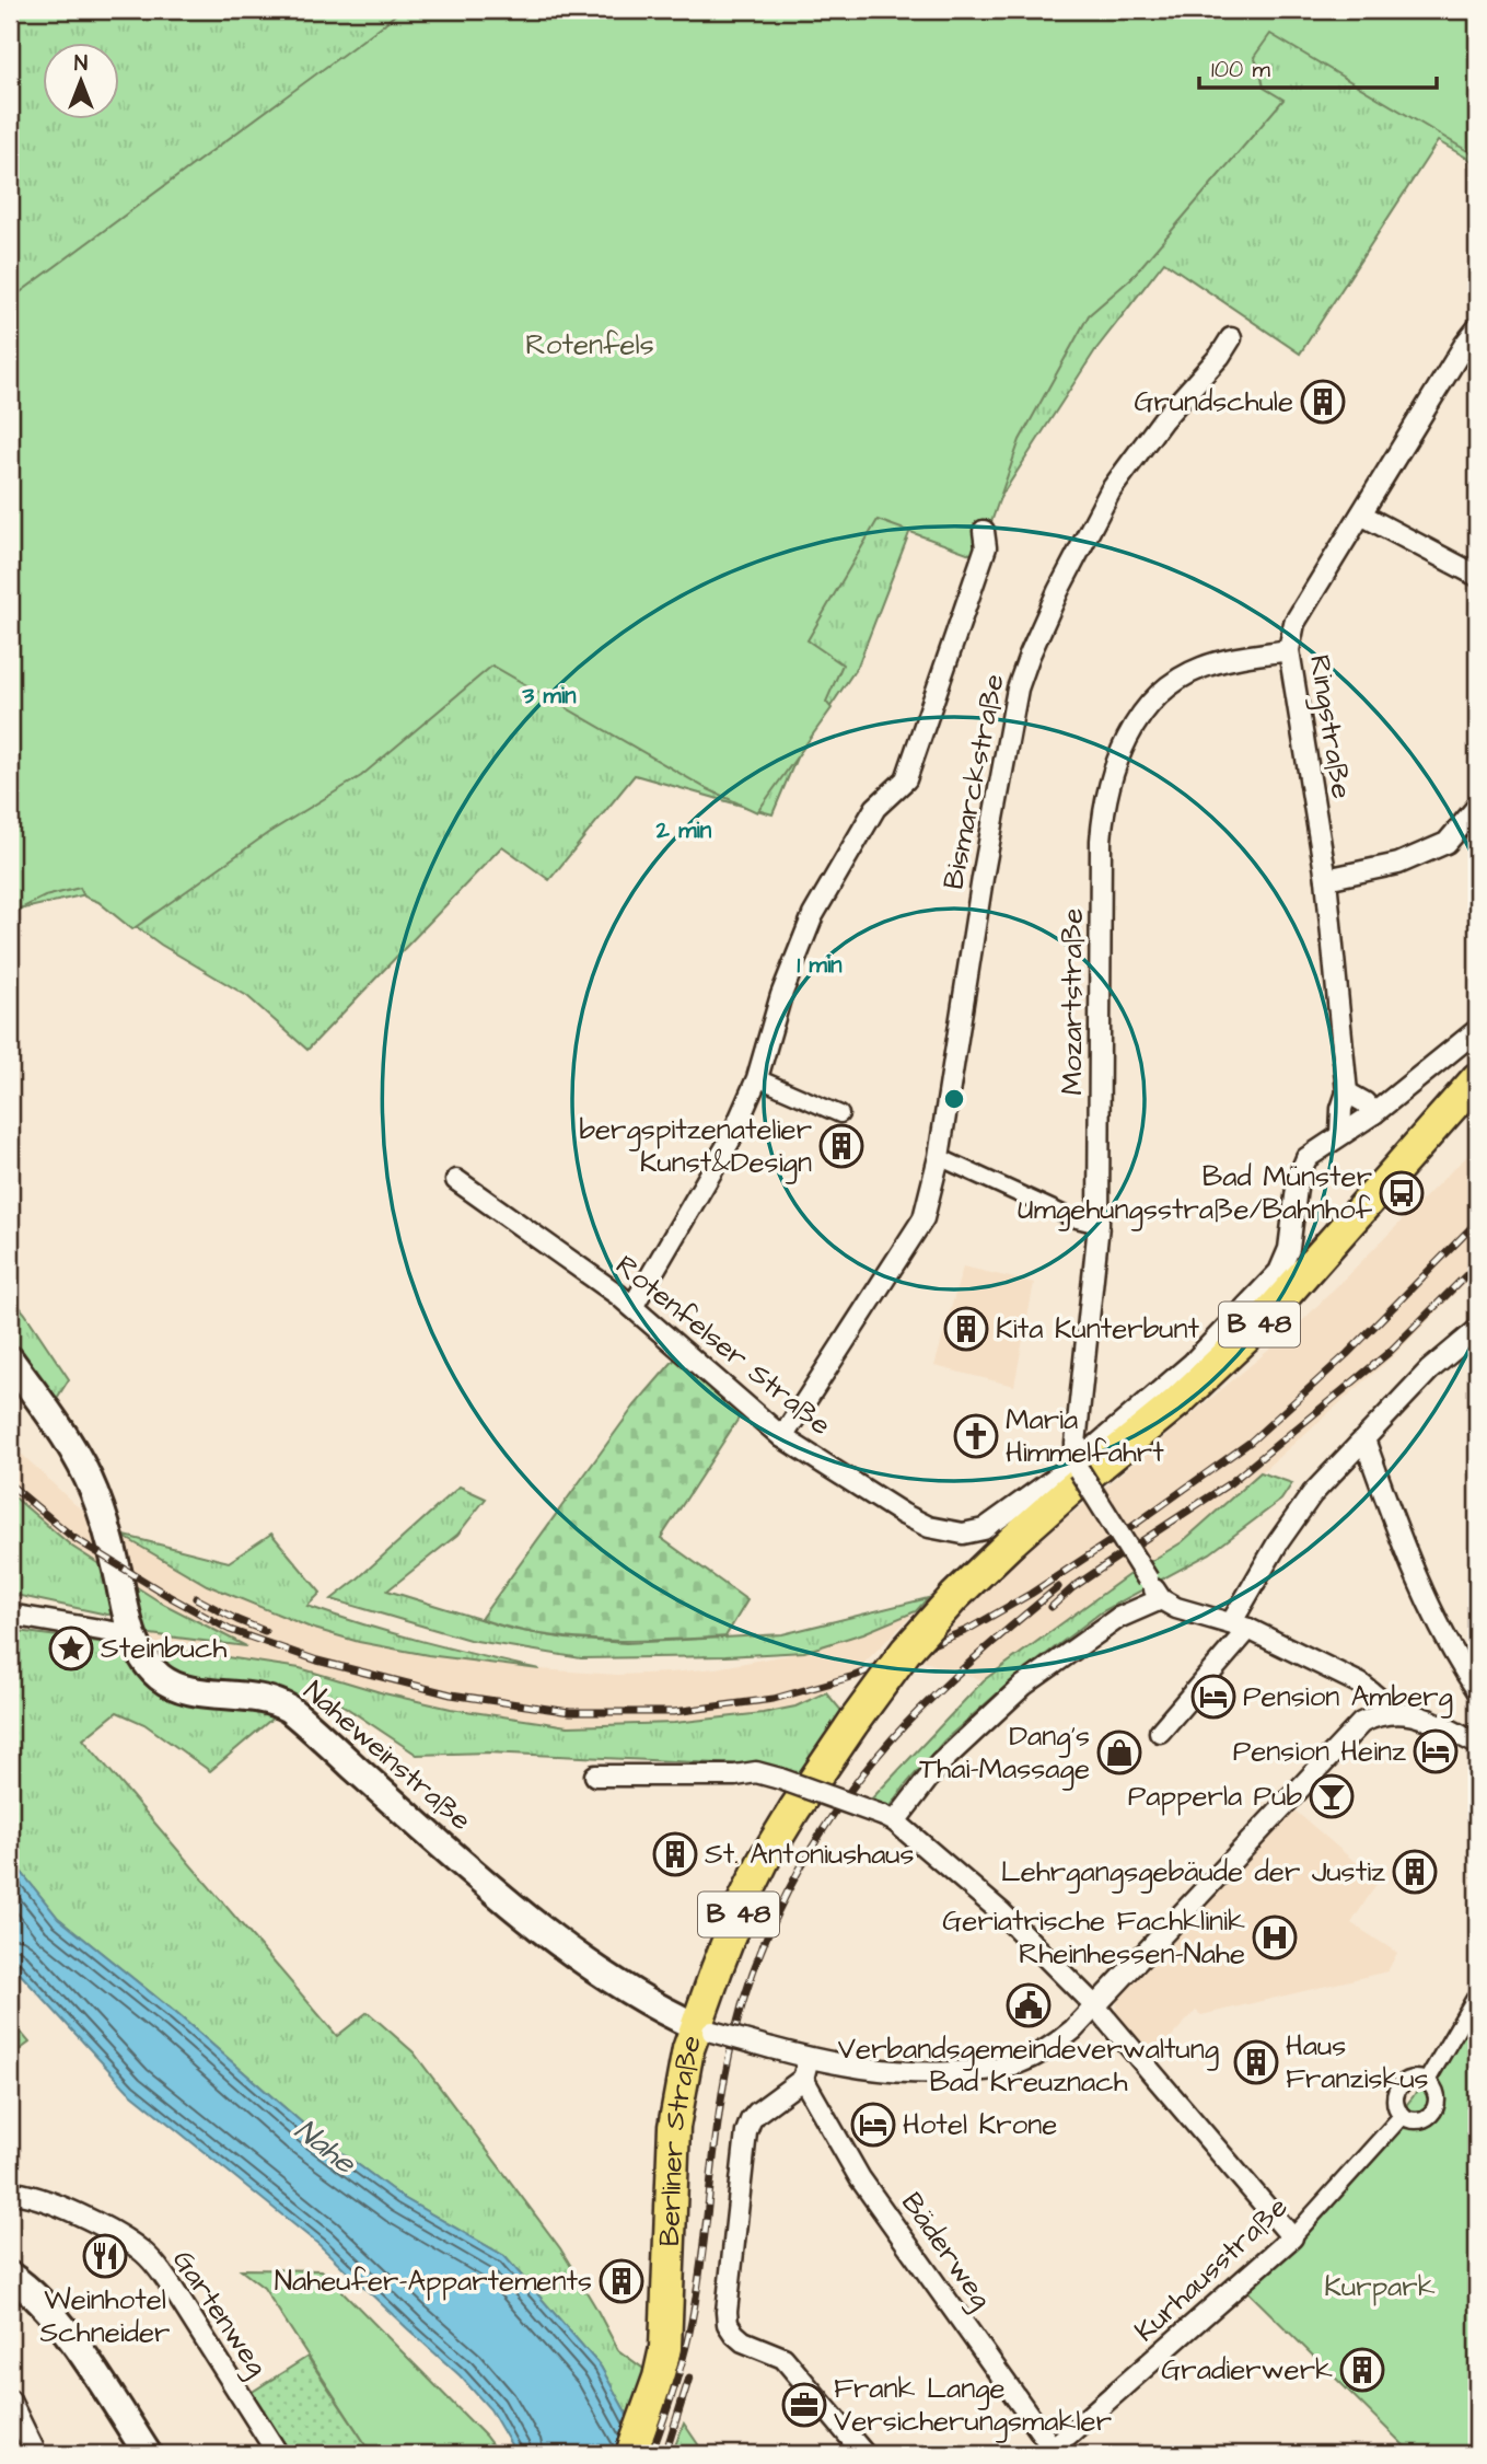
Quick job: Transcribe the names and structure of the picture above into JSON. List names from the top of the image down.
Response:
{
  "streets": {
    "main road": ["B 48", "Naheweinstraße", "Berliner Straße"],
    "street": [
      "Ringstraße",
      "Bismarckstraße",
      "Mozartstraße",
      "Rotenfelser Straße",
      "Bäderweg",
      "Kurhausstraße",
      "Gartenweg"
    ]
  },
  "crossings": [
    ["Ringstraße", "Mozartstraße"],
    ["Ringstraße", "Rotenfelser Straße"],
    ["Bismarckstraße", "Rotenfelser Straße"],
    ["Mozartstraße", "Rotenfelser Straße"],
    ["B 48", "Naheweinstraße"],
    ["B 48", "Berliner Straße"],
    ["Naheweinstraße", "Berliner Straße"],
    ["Bäderweg", "Kurhausstraße"]
  ],
  "water": ["Nahe"],
  "parks": ["Rotenfels", "Kurpark"],
  "places": {
    "building": [
      "Grundschule",
      "bergspitzenatelier Kunst&Design",
      "Kita Kunterbunt",
      "St. Antoniushaus",
      "Lehrgangsgebäude der Justiz",
      "Haus Franziskus",
      "Naheufer-Appartements",
      "Gradierwerk"
    ],
    "bus stop": ["Bad Münster Umgehungsstraße/Bahnhof"],
    "church": ["Maria Himmelfahrt"],
    "place": ["Steinbuch"],
    "hotel": ["Pension Amberg", "Pension Heinz", "Hotel Krone"],
    "shop": ["Dang's Thai-Massage"],
    "bar": ["Papperla Pub"],
    "hospital": ["Geriatrische Fachklinik Rheinhessen-Nahe"],
    "public building": ["Verbandsgemeindeverwaltung Bad Kreuznach"],
    "restaurant": ["Weinhotel Schneider"],
    "office": ["Frank Lange Versicherungsmakler"]
  },
  "scale_bar": "100 m",
  "north": "top",
  "rings": ["3 min", "2 min", "1 min"]
}
